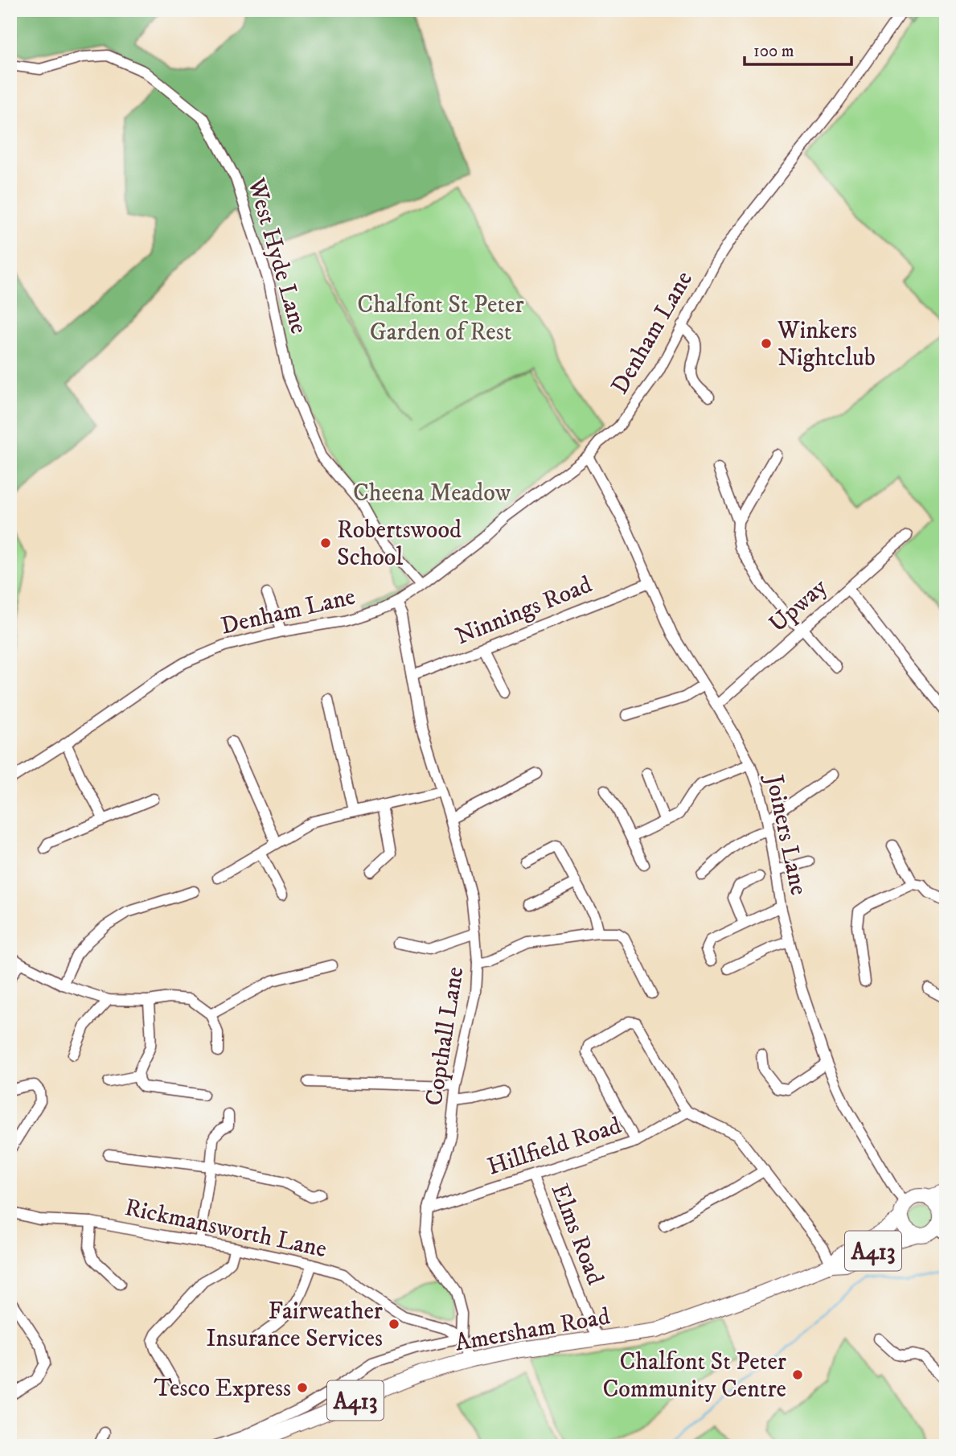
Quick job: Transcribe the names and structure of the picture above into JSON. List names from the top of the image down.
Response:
{
  "streets": {
    "highway": ["A413", "Amersham Road"],
    "street": [
      "West Hyde Lane",
      "Denham Lane",
      "Upway",
      "Ninnings Road",
      "Joiners Lane",
      "Copthall Lane",
      "Hillfield Road",
      "Rickmansworth Lane",
      "Elms Road"
    ]
  },
  "crossings": [
    ["West Hyde Lane", "Denham Lane"],
    ["Denham Lane", "Joiners Lane"],
    ["Denham Lane", "Copthall Lane"],
    ["Upway", "Joiners Lane"],
    ["Ninnings Road", "Joiners Lane"],
    ["Ninnings Road", "Copthall Lane"],
    ["Joiners Lane", "A413"],
    ["Joiners Lane", "Amersham Road"],
    ["Copthall Lane", "Hillfield Road"],
    ["Copthall Lane", "Rickmansworth Lane"],
    ["Hillfield Road", "Elms Road"],
    ["Elms Road", "Amersham Road"],
    ["A413", "Amersham Road"]
  ],
  "parks": ["Chalfont St Peter Garden of Rest", "Cheena Meadow"],
  "places": [
    "Winkers Nightclub",
    "Robertswood School",
    "Fairweather Insurance Services",
    "Chalfont St Peter Community Centre",
    "Tesco Express"
  ],
  "scale_bar": "100 m"
}
